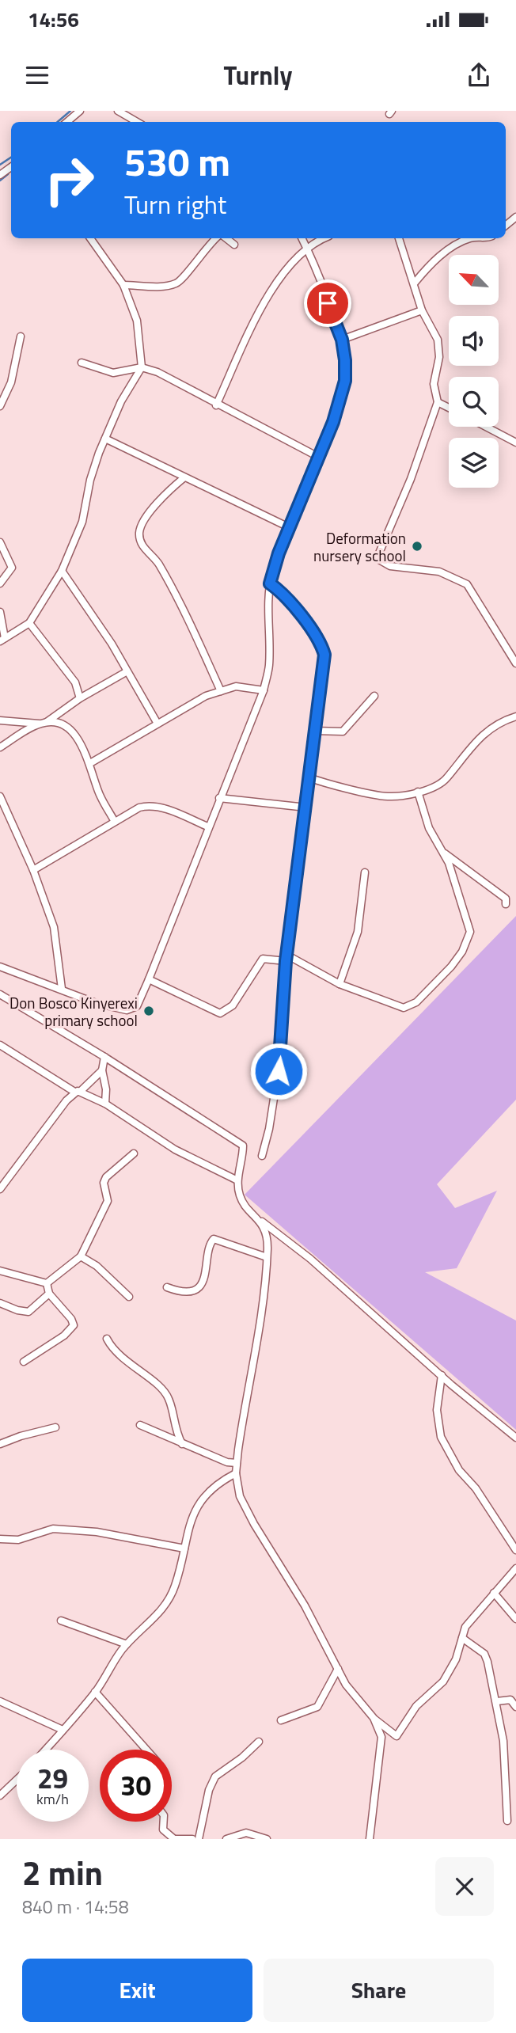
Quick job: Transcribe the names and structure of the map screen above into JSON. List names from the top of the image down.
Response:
{
  "places": ["Deformation nursery school", "Don Bosco Kinyerexi primary school"],
  "north": "top left",
  "page": {
    "status": "14:56",
    "header": "Turnly",
    "turn": ["530 m", "Turn right"],
    "speed": "29 km/h",
    "limit": "30",
    "heading": ["2 min", "840 m · 14:58"],
    "buttons": ["Exit", "Share"]
  }
}
